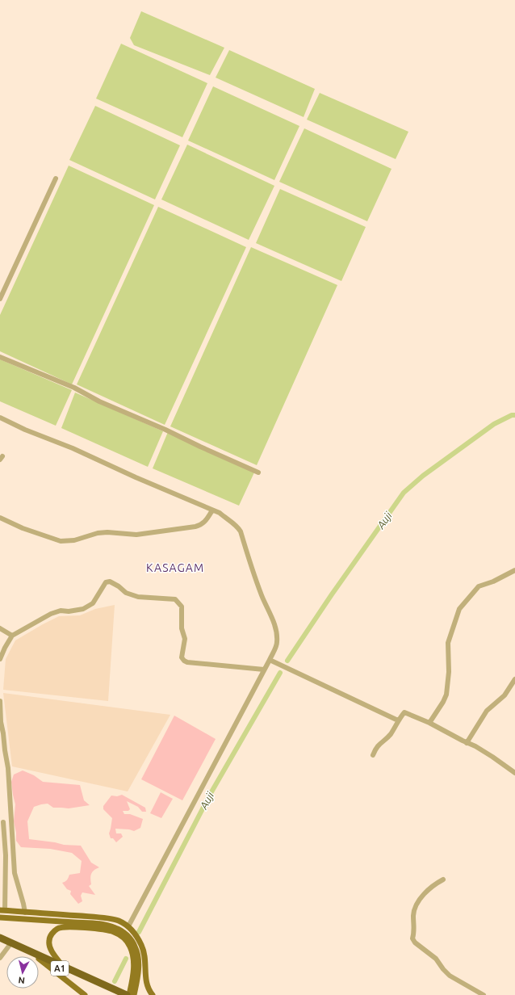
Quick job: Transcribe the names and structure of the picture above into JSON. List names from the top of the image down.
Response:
{
  "streets": {
    "highway": ["A1"]
  },
  "districts": ["KASAGAM"],
  "water": ["Auji"],
  "north": "bottom"
}
